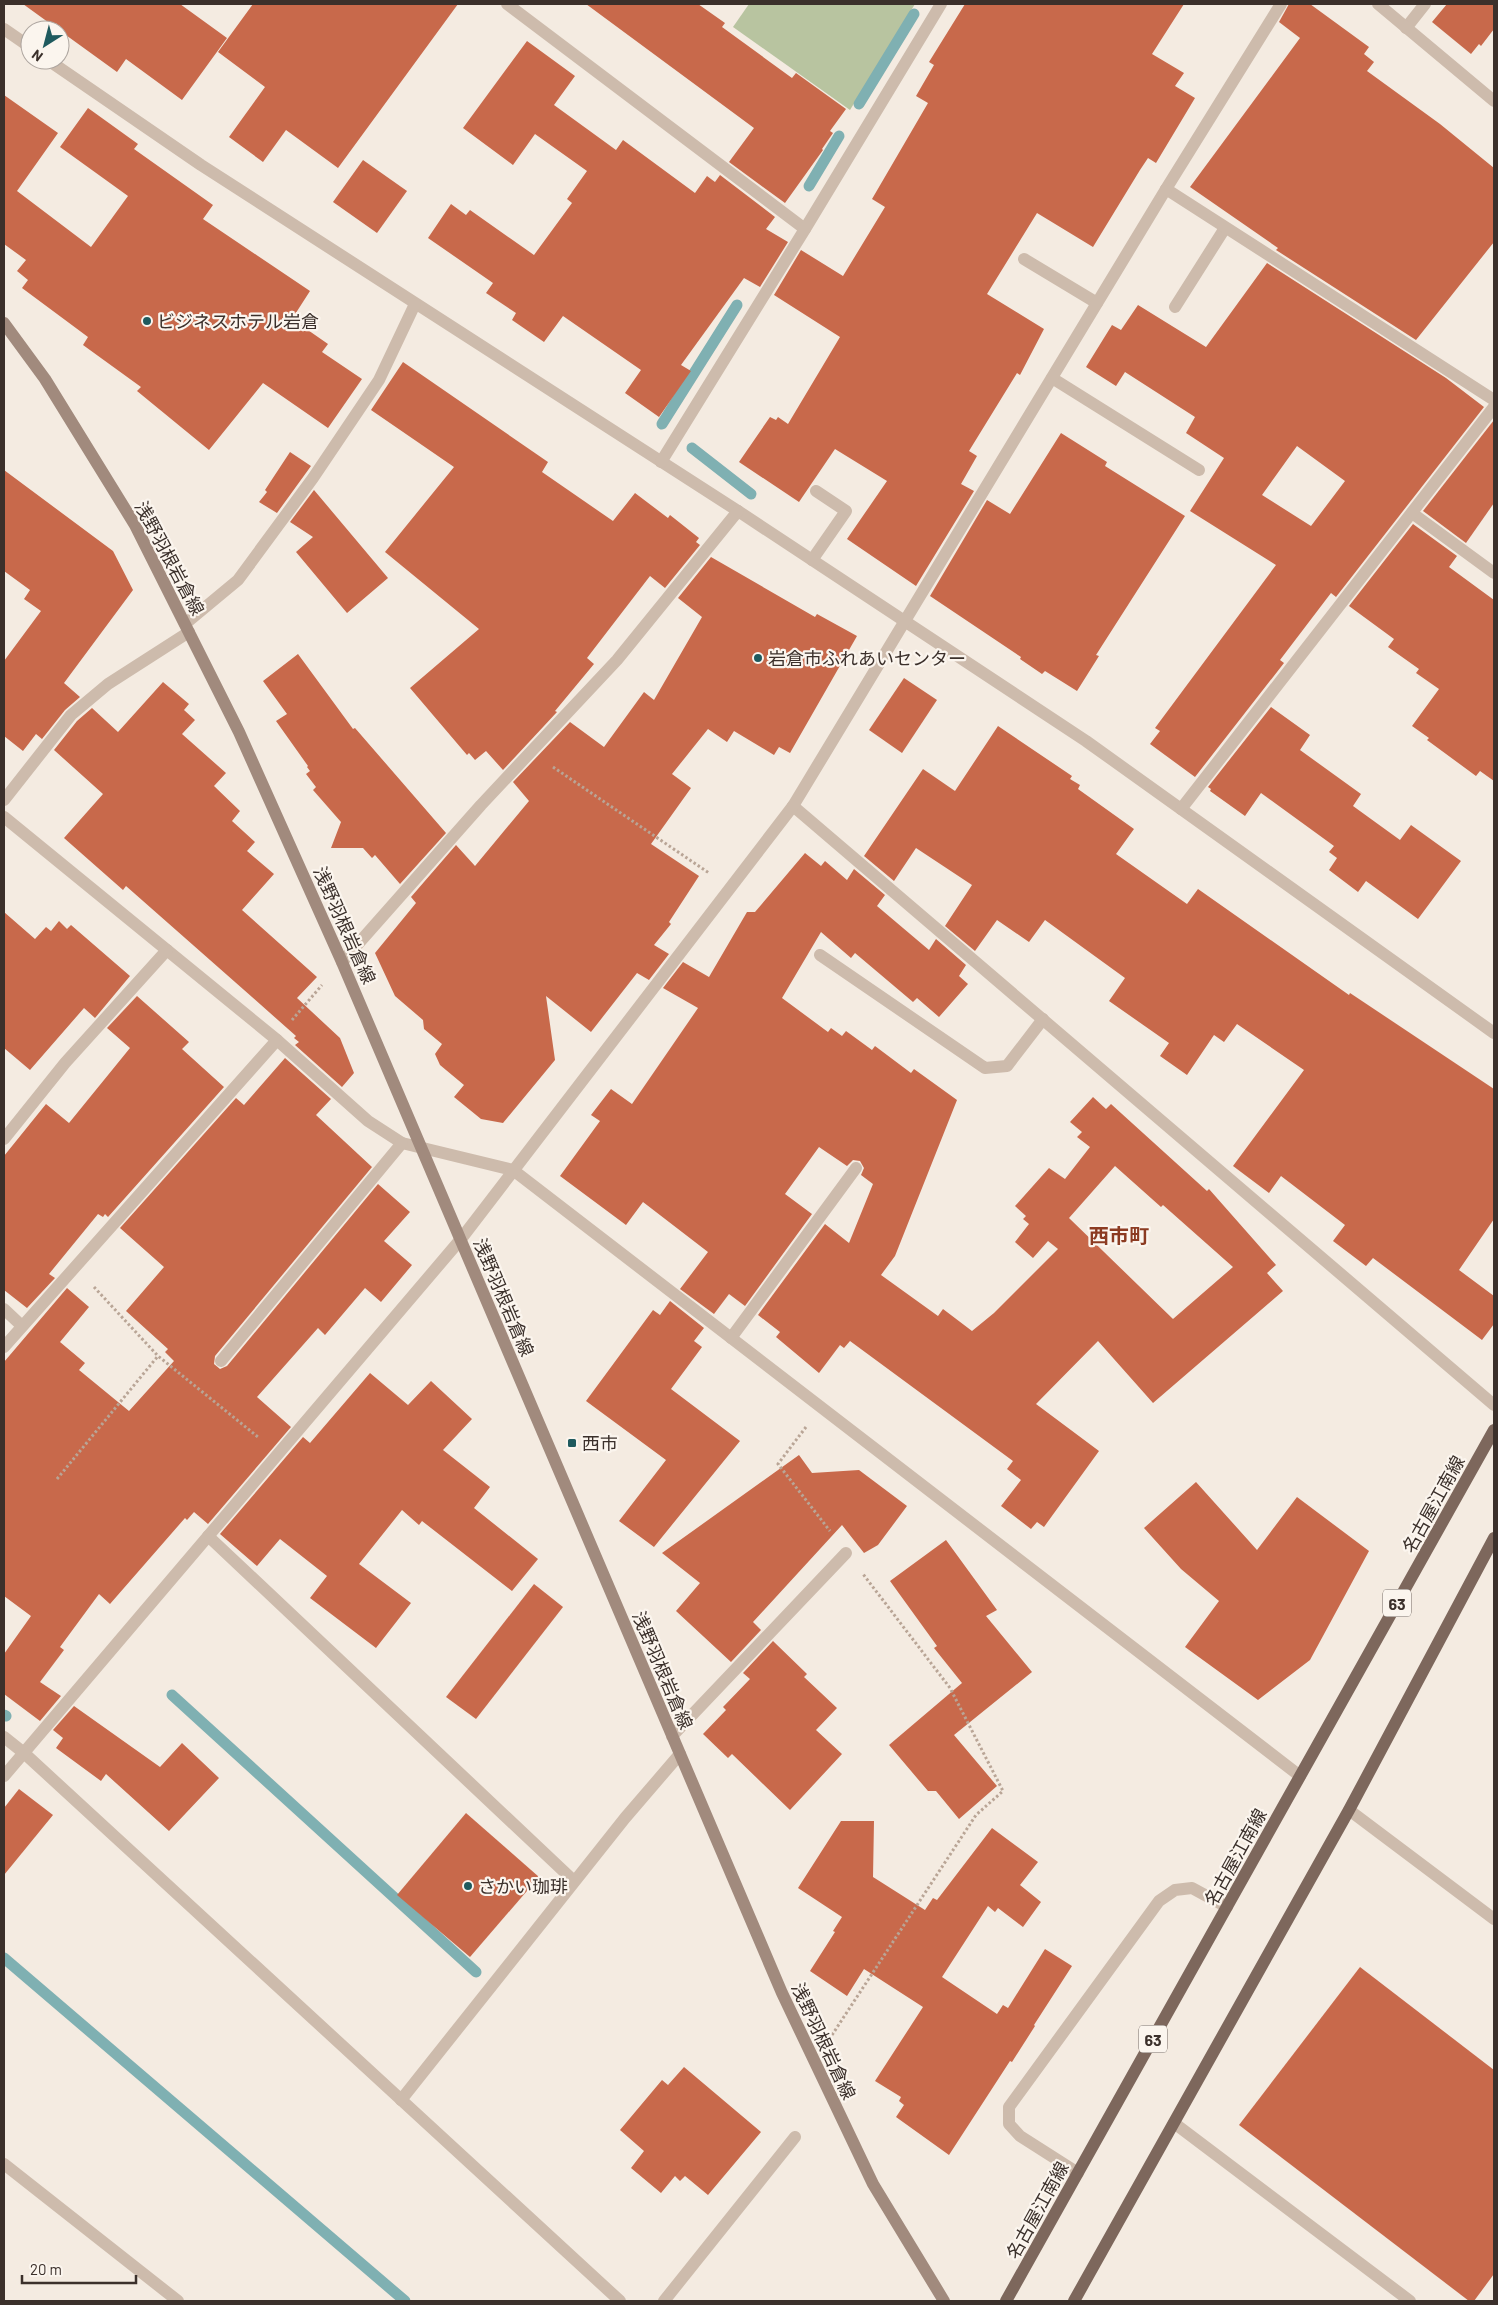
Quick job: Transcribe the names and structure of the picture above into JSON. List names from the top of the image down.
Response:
{
  "streets": {
    "main road": ["浅野羽根岩倉線", "名古屋江南線", "63"]
  },
  "districts": ["西市町"],
  "places": {
    "other": ["ビジネスホテル岩倉", "岩倉市ふれあいセンター", "さかい珈琲"],
    "transit": ["西市"]
  },
  "scale_bar": "20 m",
  "north": "bottom left"
}
